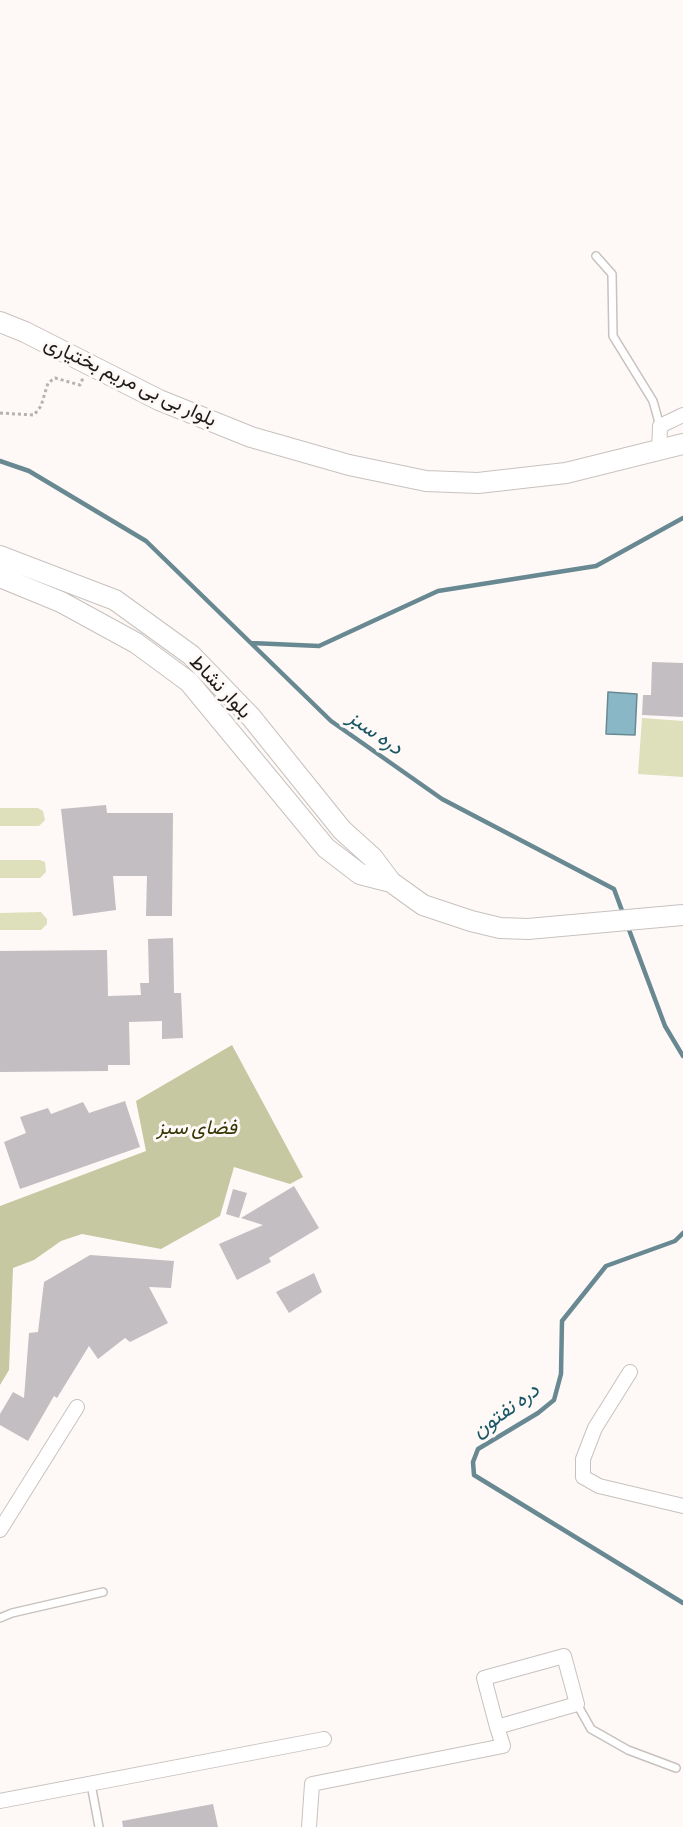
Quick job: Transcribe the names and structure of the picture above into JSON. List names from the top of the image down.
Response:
{
  "streets": {
    "main road": ["بلوار بی بی مریم بختیاری", "بلوار نشاط"]
  },
  "water": ["دره سبز", "دره نفتون"],
  "parks": ["فضای سبز"]
}
